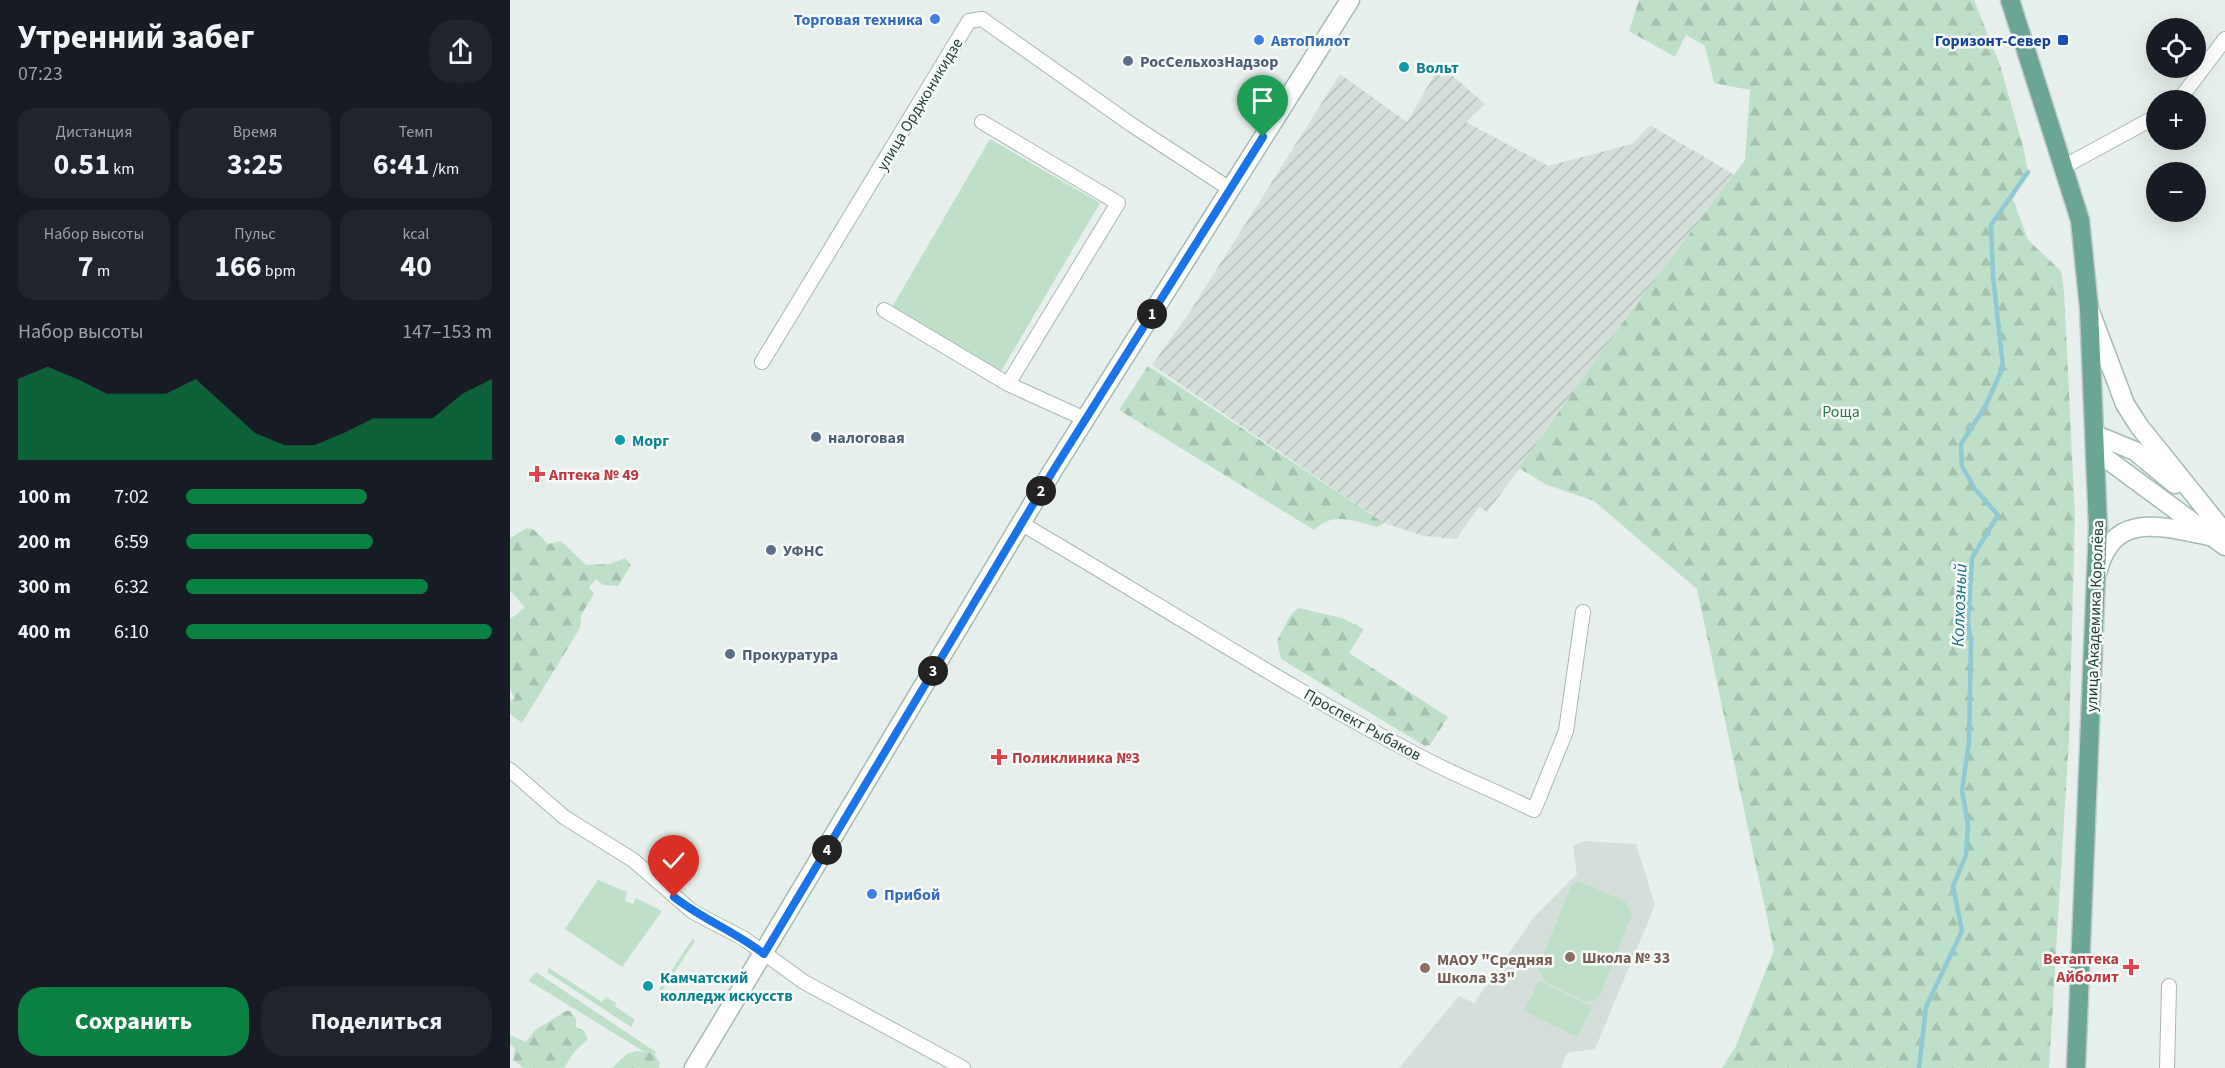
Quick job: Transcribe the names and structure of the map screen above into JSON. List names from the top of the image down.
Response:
{
  "streets": {
    "main road": ["улица Академика Королёва"],
    "street": ["улица Орджоникидзе", "Проспект Рыбаков"]
  },
  "water": ["Колхозный"],
  "parks": ["Роща"],
  "places": {
    "other": [
      "Торговая техника",
      "АвтоПилот",
      "РосСельхозНадзор",
      "Вольт",
      "налоговая",
      "Морг",
      "УФНС",
      "Прокуратура",
      "Прибой",
      "Школа № 33",
      "МАОУ \"Средняя Школа 33\"",
      "Камчатский колледж искусств"
    ],
    "transit": ["Горизонт-Север"],
    "health": ["Аптека № 49", "Поликлиника №3", "Ветаптека Айболит"]
  },
  "page": {
    "heading": ["Утренний забег", "07:23"],
    "map_buttons": ["+", "−"],
    "stats": [
      ["Дистанция", "0.51 km"],
      ["Время", "3:25"],
      ["Темп", "6:41 /km"],
      ["Набор высоты", "7 m"],
      ["Пульс", "166 bpm"],
      ["kcal", "40"]
    ],
    "pins": [
      "1",
      "2",
      "3",
      "4"
    ],
    "chart": ["Набор высоты", "147–153 m"],
    "list": [
      {
        "name": "100 m",
        "note": "7:02"
      },
      {
        "name": "200 m",
        "note": "6:59"
      },
      {
        "name": "300 m",
        "note": "6:32"
      },
      {
        "name": "400 m",
        "note": "6:10"
      }
    ],
    "buttons": ["Сохранить", "Поделиться"]
  }
}
